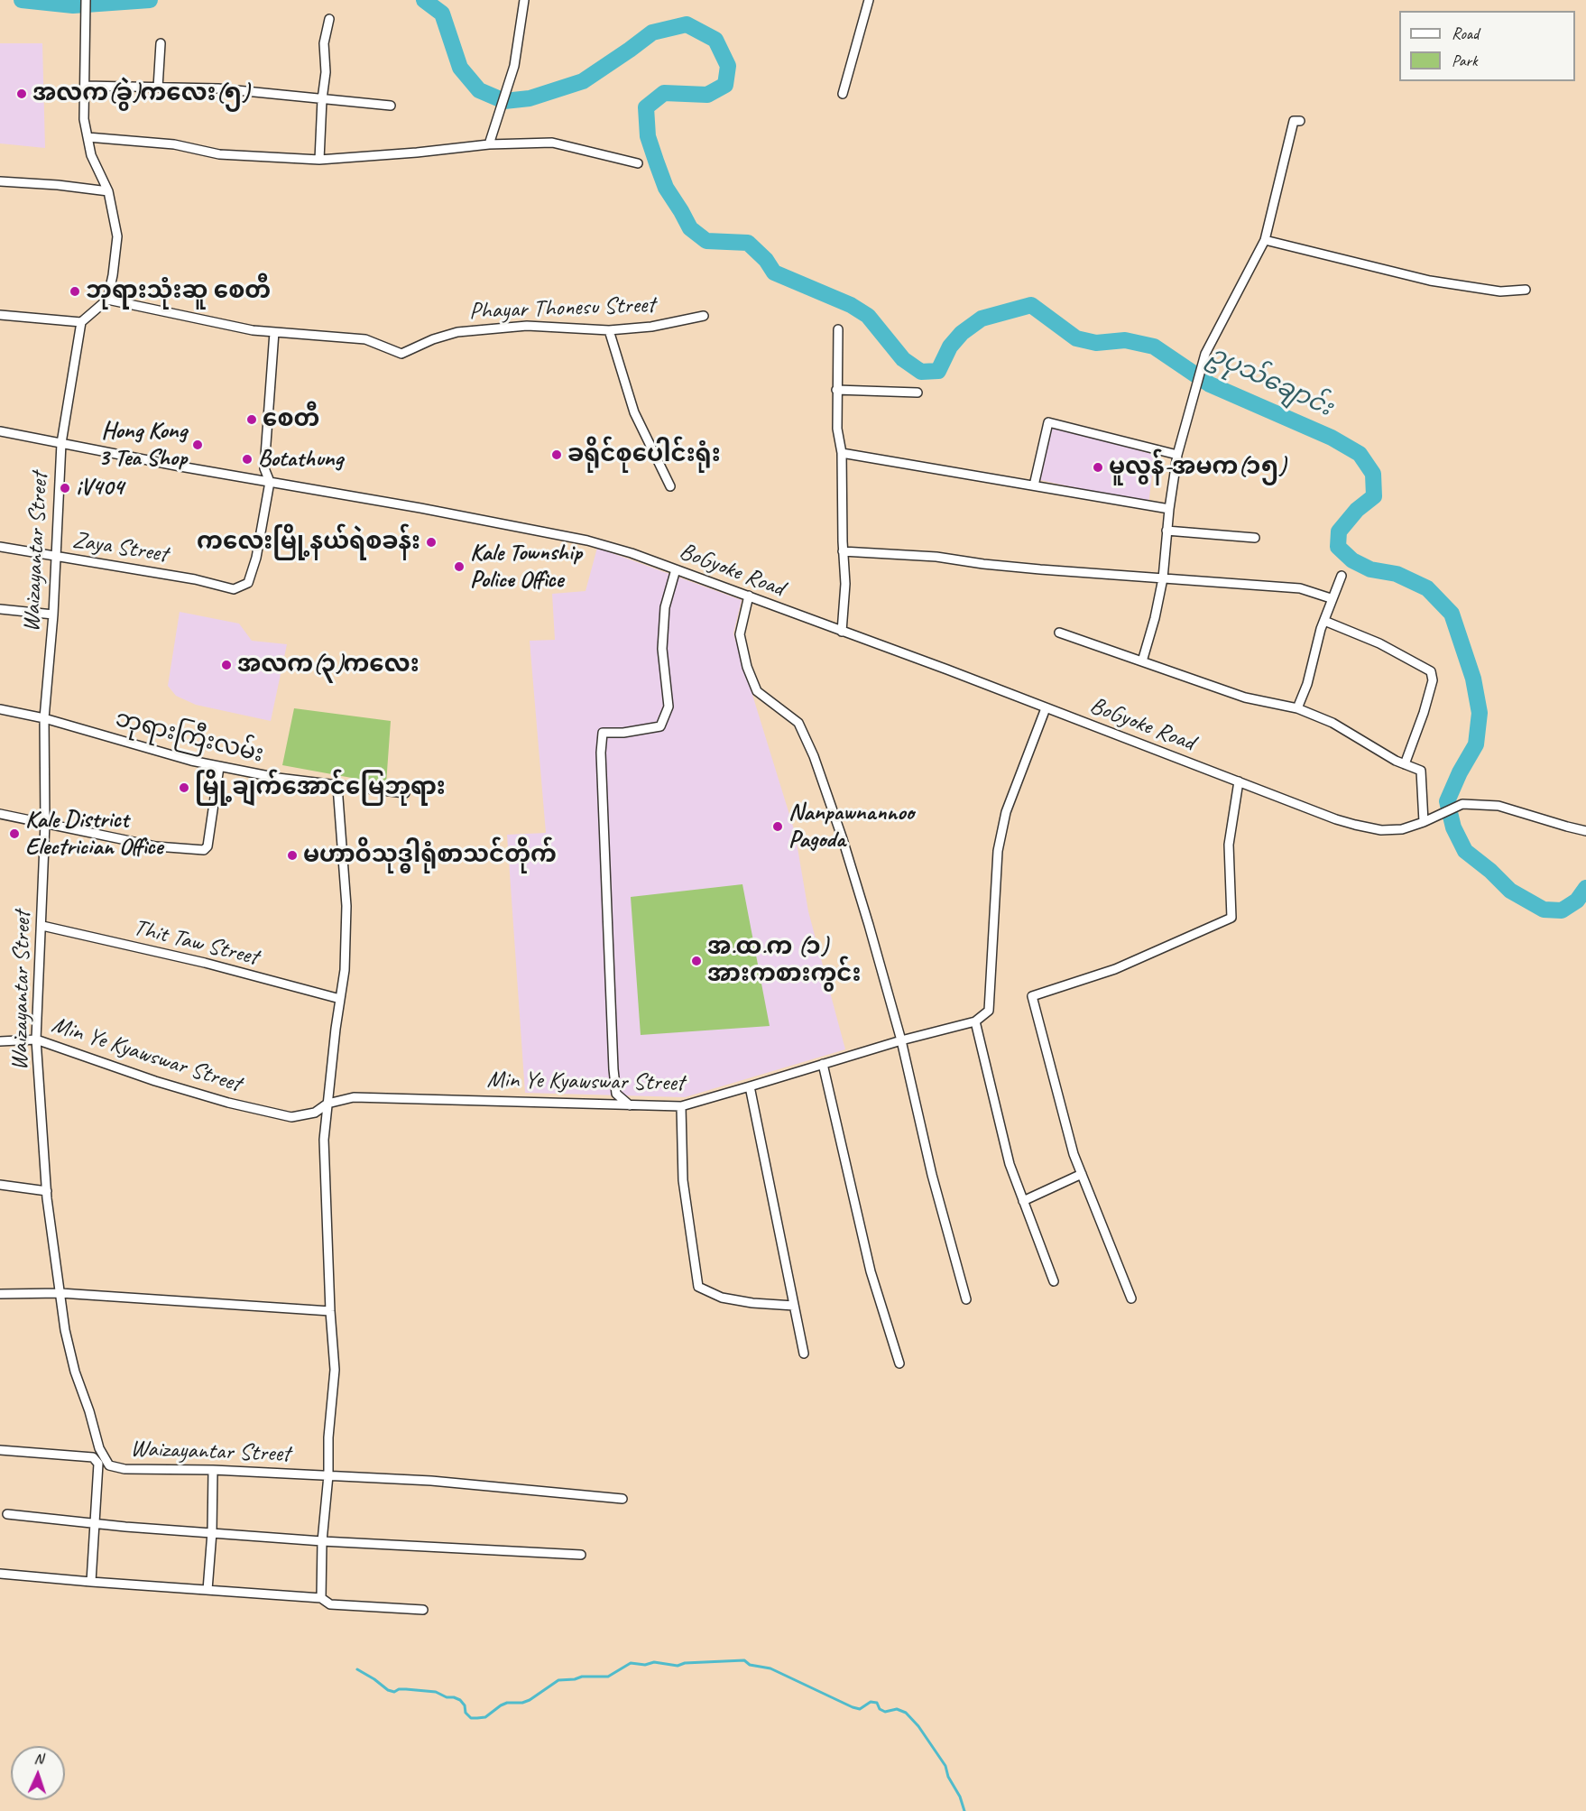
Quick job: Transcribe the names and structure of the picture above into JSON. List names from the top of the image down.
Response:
{
  "streets": {
    "street": [
      "Phayar Thonesu Street",
      "Zaya Street",
      "Waizayantar Street",
      "BoGyoke Road",
      "ဘုရားကြီးလမ်း",
      "Thit Taw Street",
      "Min Ye Kyawswar Street"
    ]
  },
  "crossings": [
    ["Zaya Street", "Waizayantar Street"],
    ["Zaya Street", "BoGyoke Road"],
    ["Waizayantar Street", "BoGyoke Road"],
    ["Waizayantar Street", "ဘုရားကြီးလမ်း"],
    ["Waizayantar Street", "Thit Taw Street"],
    ["Waizayantar Street", "Min Ye Kyawswar Street"]
  ],
  "water": ["ဥပုသ်ချောင်း"],
  "places": [
    "အလက(ခွဲ)ကလေး(၅)",
    "ဘုရားသုံးဆူ စေတီ",
    "စေတီ",
    "Hong Kong 3 Tea Shop",
    "ခရိုင်စုပေါင်းရုံး",
    "Botathung",
    "မူလွန်-အမက(၁၅)",
    "iV404",
    "ကလေးမြို့နယ်ရဲစခန်း",
    "Kale Township Police Office",
    "အလက(၃)ကလေး",
    "မြို့ချက်အောင်မြေဘုရား",
    "Nanpawnannoo Pagoda",
    "Kale District Electrician Office",
    "မဟာဝိသုဒ္ဓါရုံစာသင်တိုက်",
    "အ.ထ.က (၁) အားကစားကွင်း"
  ],
  "legend": ["Road", "Park"],
  "north": "top"
}
